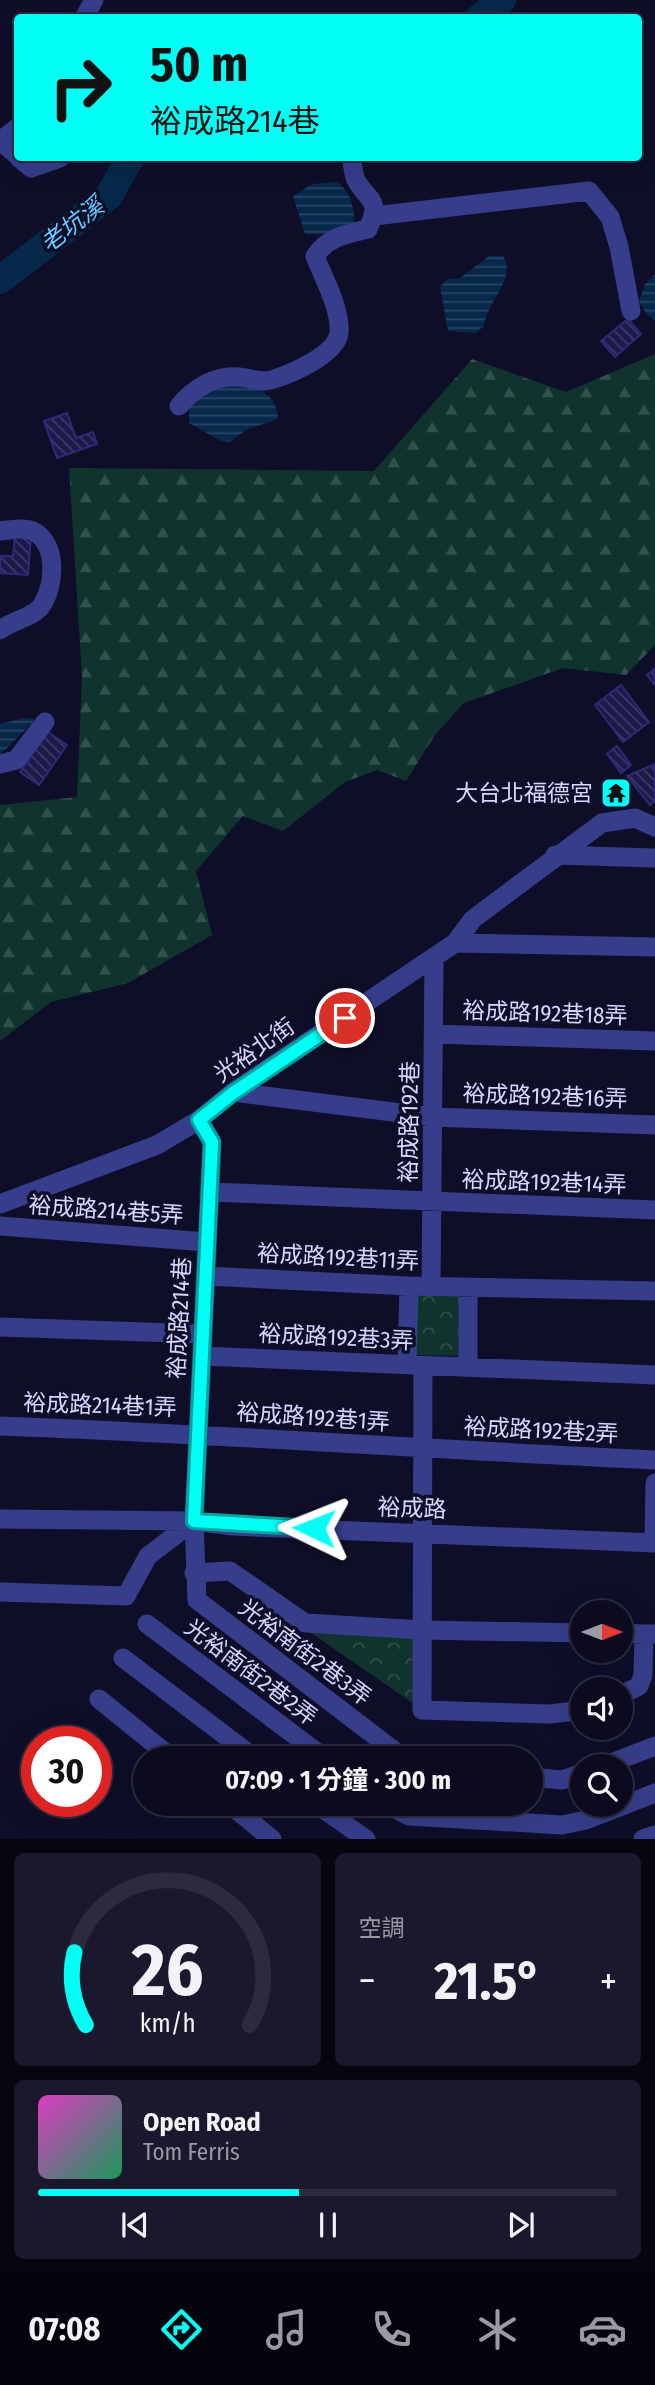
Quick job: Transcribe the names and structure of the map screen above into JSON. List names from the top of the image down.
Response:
{
  "streets": {
    "street": [
      "裕成路192巷18弄",
      "光裕北街",
      "裕成路192巷16弄",
      "裕成路192巷",
      "裕成路192巷14弄",
      "裕成路214巷5弄",
      "裕成路192巷11弄",
      "裕成路214巷",
      "裕成路192巷3弄",
      "裕成路214巷1弄",
      "裕成路192巷1弄",
      "裕成路192巷2弄",
      "裕成路",
      "光裕南街2巷3弄",
      "光裕南街2巷2弄"
    ]
  },
  "crossings": [
    ["裕成路192巷18弄", "裕成路192巷"],
    ["光裕北街", "裕成路192巷16弄"],
    ["光裕北街", "裕成路192巷"],
    ["光裕北街", "裕成路214巷"],
    ["裕成路192巷16弄", "裕成路192巷"],
    ["裕成路192巷", "裕成路192巷14弄"],
    ["裕成路192巷", "裕成路192巷11弄"],
    ["裕成路192巷14弄", "裕成路214巷"],
    ["裕成路214巷5弄", "裕成路214巷"],
    ["裕成路192巷11弄", "裕成路214巷"],
    ["裕成路214巷", "裕成路192巷3弄"],
    ["裕成路214巷", "裕成路214巷1弄"],
    ["裕成路214巷", "裕成路192巷1弄"],
    ["裕成路214巷", "裕成路"],
    ["裕成路214巷", "光裕南街2巷3弄"],
    ["裕成路214巷1弄", "裕成路192巷1弄"],
    ["裕成路192巷1弄", "裕成路192巷2弄"],
    ["裕成路", "光裕南街2巷3弄"]
  ],
  "water": ["老坑溪"],
  "places": {
    "temple": ["大台北福德宮"]
  },
  "north": "right",
  "page": {
    "turn": ["50 m", "裕成路214巷"],
    "limit": "30",
    "trip": "07:09 · 1 分鐘 · 300 m",
    "tile": "空調",
    "heat": ["−", "21.5°", "+"],
    "song": ["Open Road", "Tom Ferris"],
    "tabs": "07:08",
    "gauge": ["26", "km/h"]
  }
}
